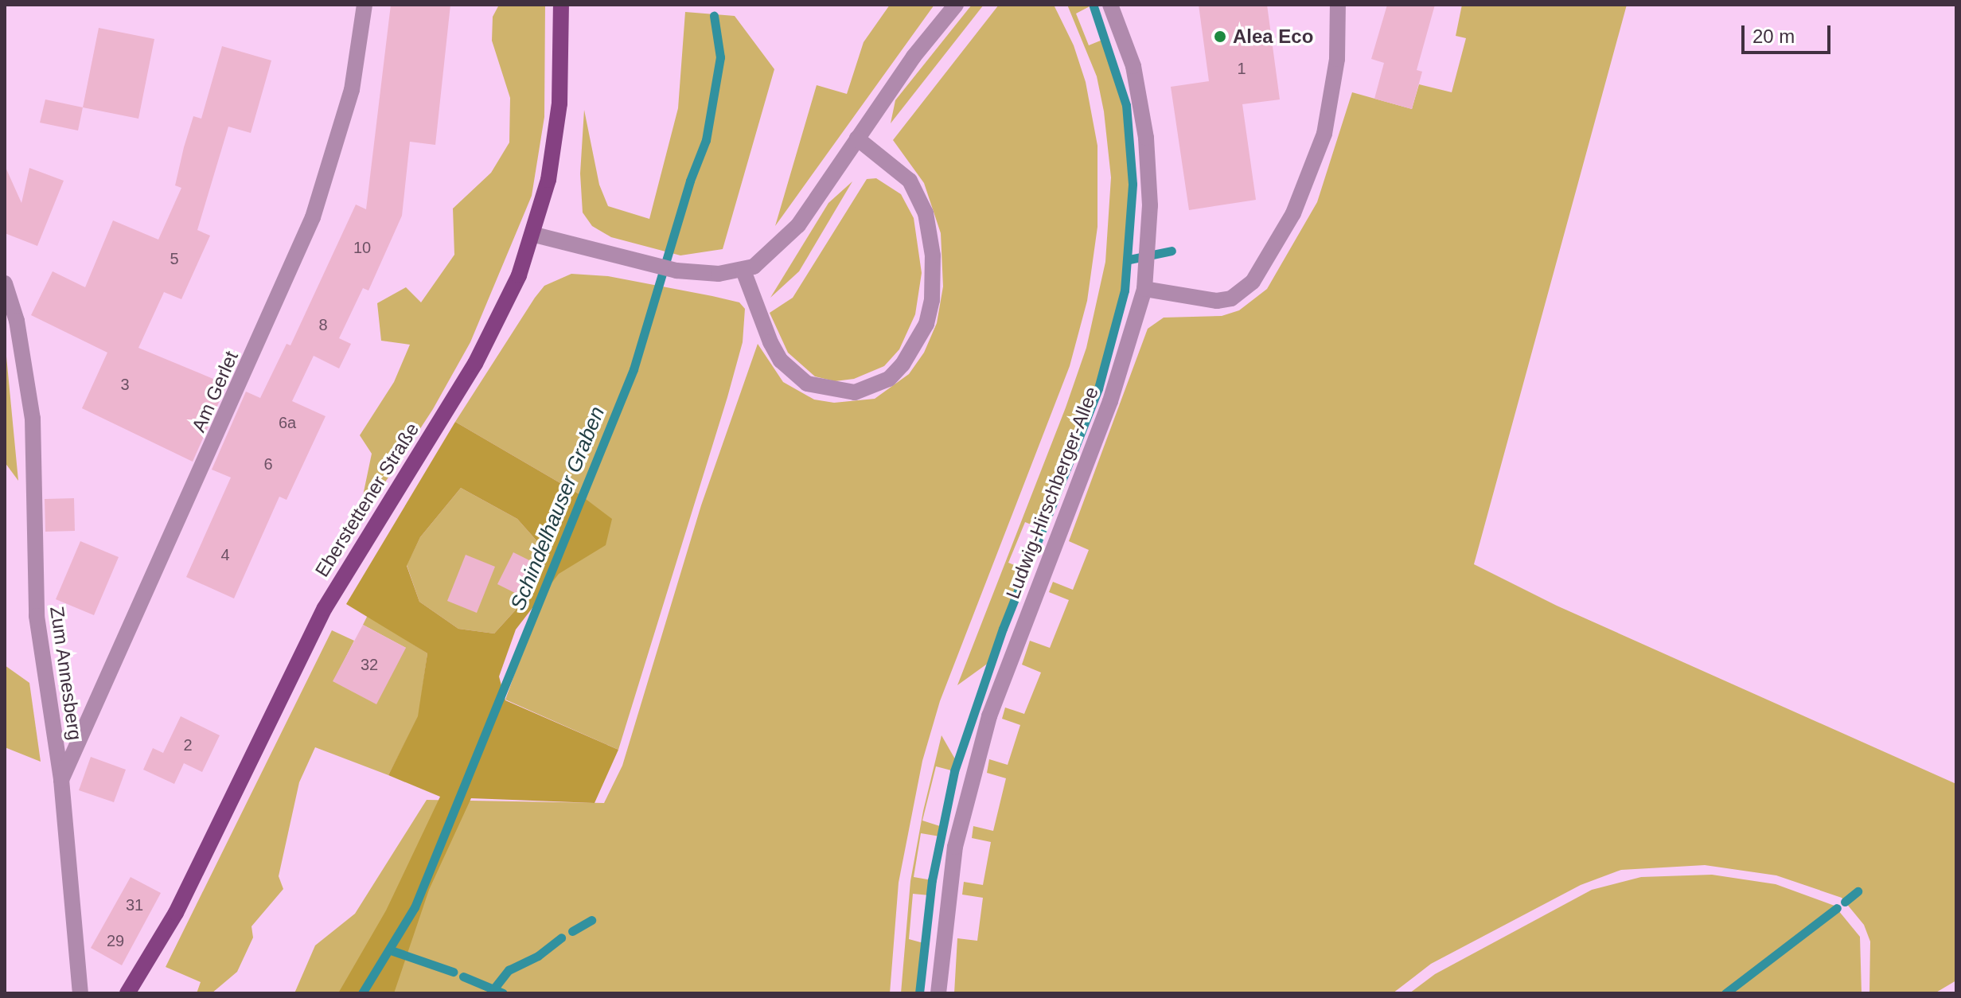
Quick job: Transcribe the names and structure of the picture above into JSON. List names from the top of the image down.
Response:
{
  "streets": {
    "main road": ["Eberstettener Straße"],
    "street": ["Am Gerlet", "Ludwig-Hirschberger-Allee", "Zum Annesberg"]
  },
  "crossings": [
    ["Am Gerlet", "Zum Annesberg"]
  ],
  "water": ["Schindelhauser Graben"],
  "places": ["Alea Eco"],
  "house_numbers": [
    "1",
    "10",
    "5",
    "8",
    "3",
    "6a",
    "6",
    "4",
    "32",
    "2",
    "31",
    "29"
  ],
  "scale_bar": "20 m"
}
